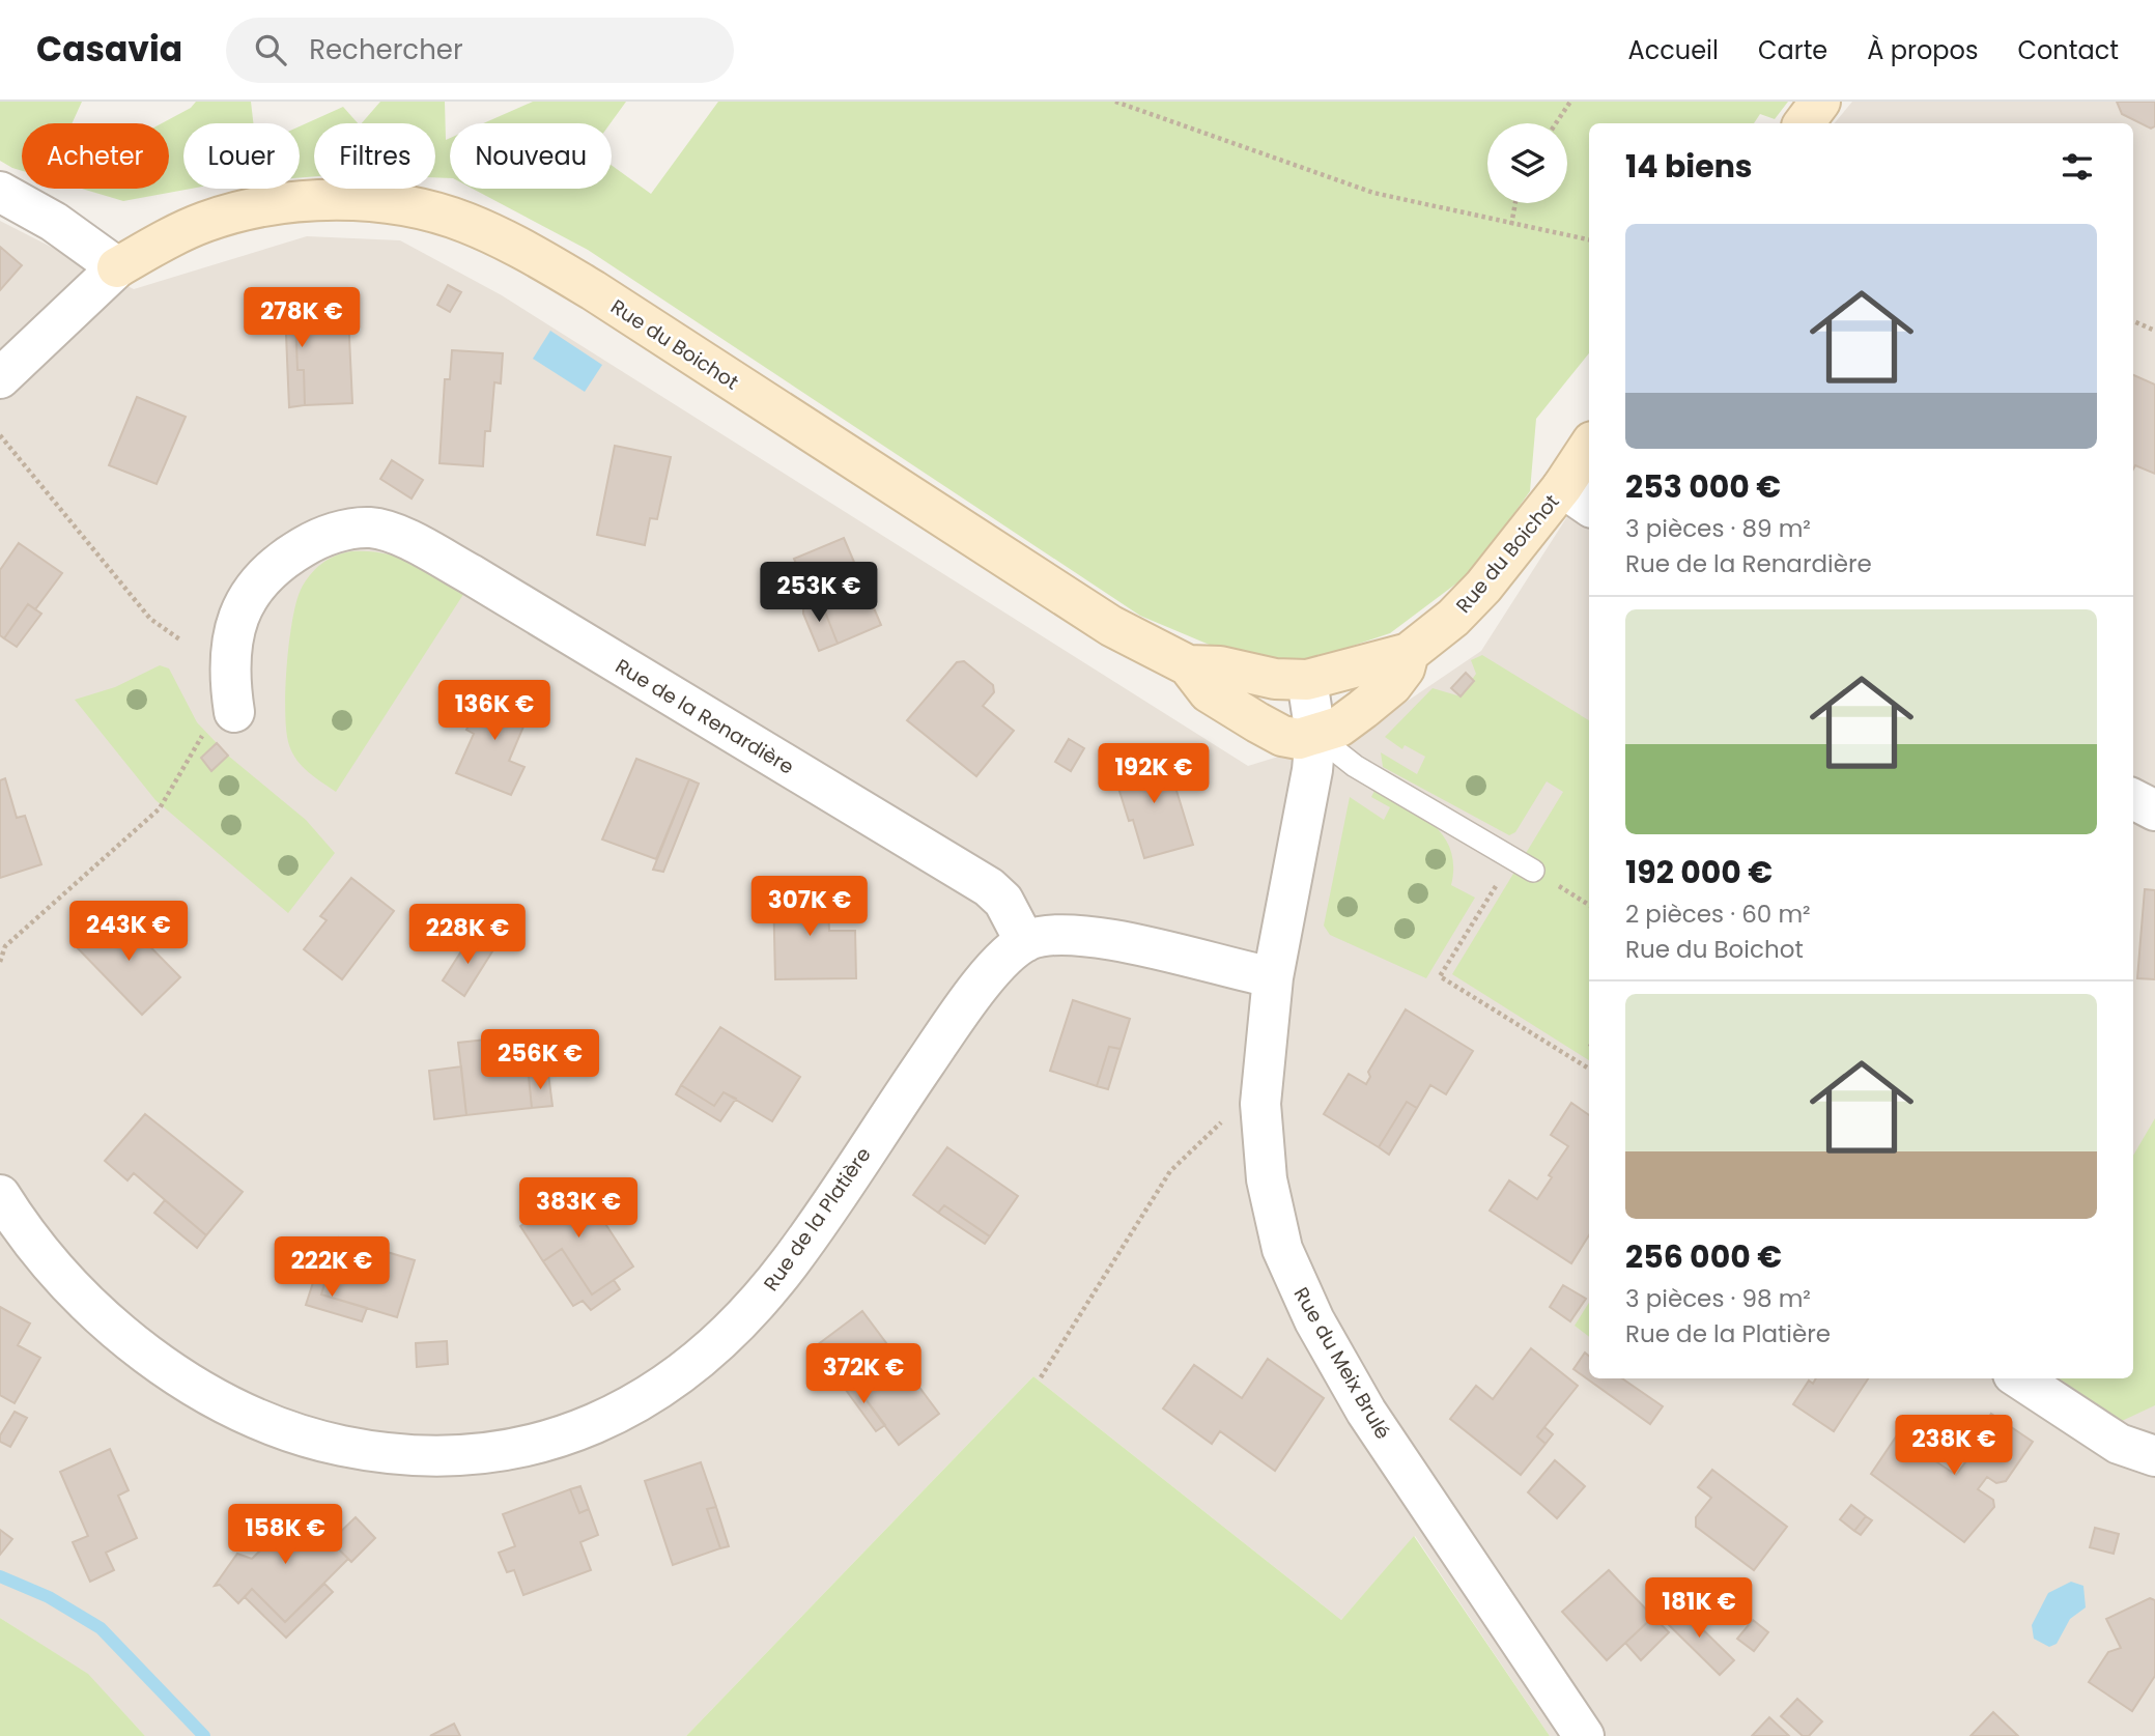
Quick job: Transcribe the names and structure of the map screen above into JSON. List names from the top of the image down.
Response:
{
  "streets": {
    "street": [
      "Rue du Boichot",
      "Rue de la Renardière",
      "Rue de la Platière",
      "Rue du Meix Brulé"
    ]
  },
  "crossings": [
    ["Rue du Boichot", "Rue du Meix Brulé"],
    ["Rue de la Renardière", "Rue de la Platière"]
  ],
  "page": {
    "header": "Casavia",
    "search": "Rechercher",
    "nav": [
      "Accueil",
      "Carte",
      "À propos",
      "Contact"
    ],
    "chip": [
      "Acheter",
      "Louer",
      "Filtres",
      "Nouveau"
    ],
    "heading": "14 biens",
    "list": [
      {
        "name": "253 000 €",
        "note": "3 pièces · 89 m² · Rue de la Renardière"
      },
      {
        "name": "192 000 €",
        "note": "2 pièces · 60 m² · Rue du Boichot"
      },
      {
        "name": "256 000 €",
        "note": "3 pièces · 98 m² · Rue de la Platière"
      }
    ],
    "price": [
      "278K €",
      "253K €",
      "136K €",
      "192K €",
      "307K €",
      "243K €",
      "228K €",
      "256K €",
      "383K €",
      "222K €",
      "372K €",
      "238K €",
      "158K €",
      "181K €"
    ]
  }
}
